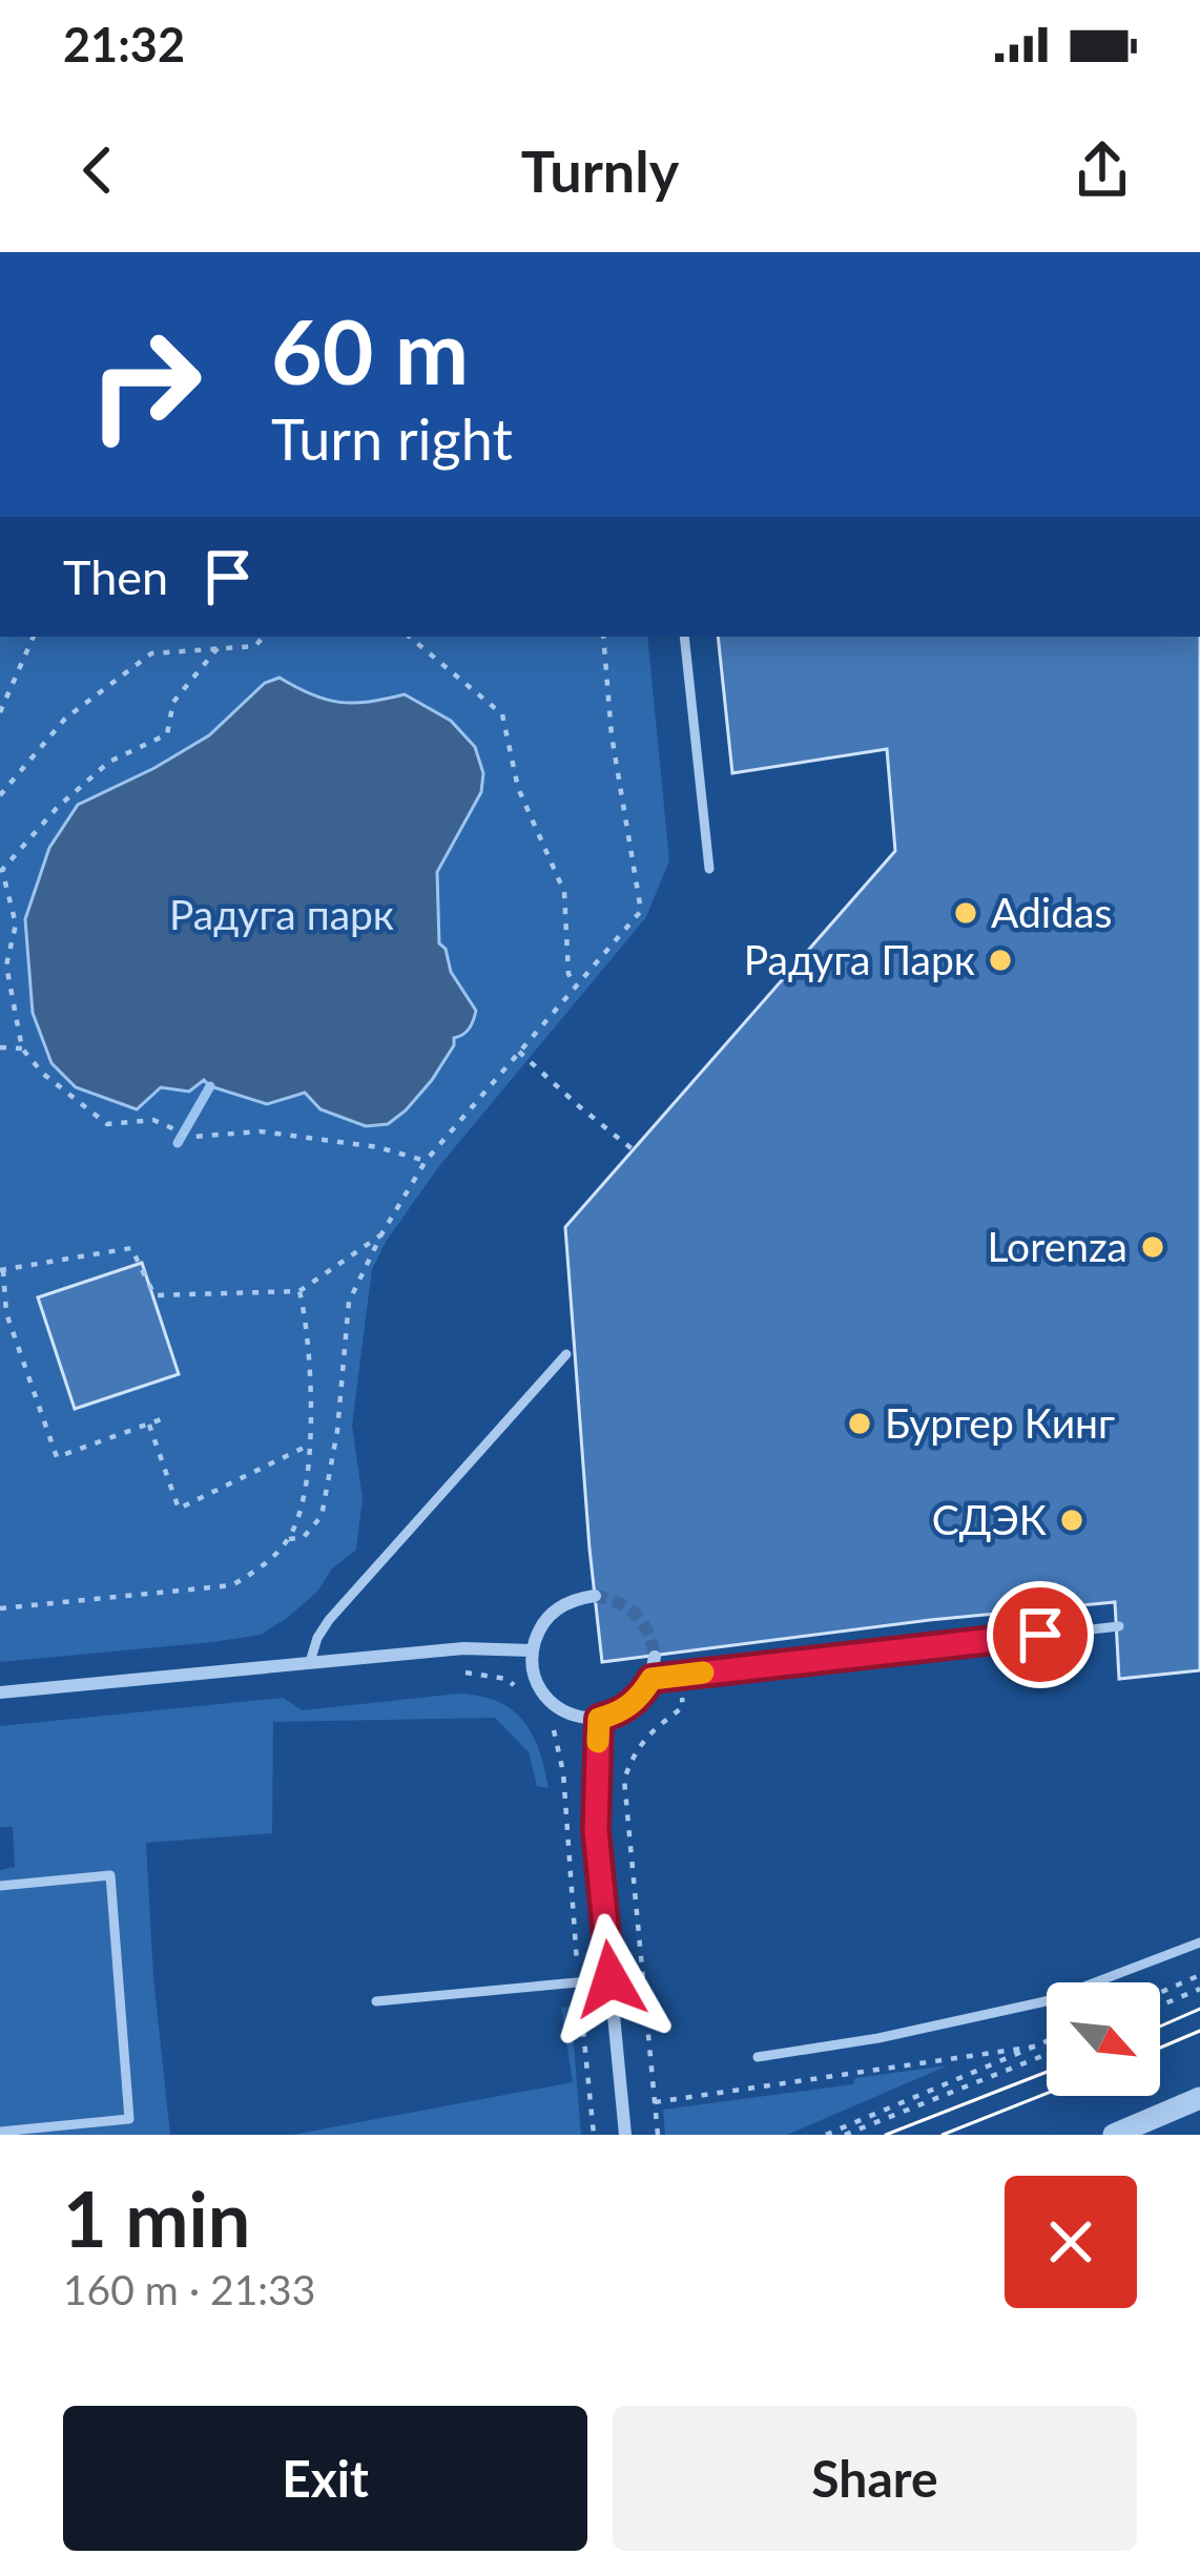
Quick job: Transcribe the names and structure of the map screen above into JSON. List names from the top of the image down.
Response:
{
  "parks": ["Радуга парк"],
  "places": [
    "Adidas",
    "Радуга Парк",
    "Lorenza",
    "Бургер Кинг",
    "СДЭК"
  ],
  "north": "bottom right",
  "page": {
    "status": "21:32",
    "header": "Turnly",
    "turn": ["60 m", "Turn right"],
    "then": "Then",
    "heading": ["1 min", "160 m · 21:33"],
    "buttons": ["Exit", "Share"]
  }
}
